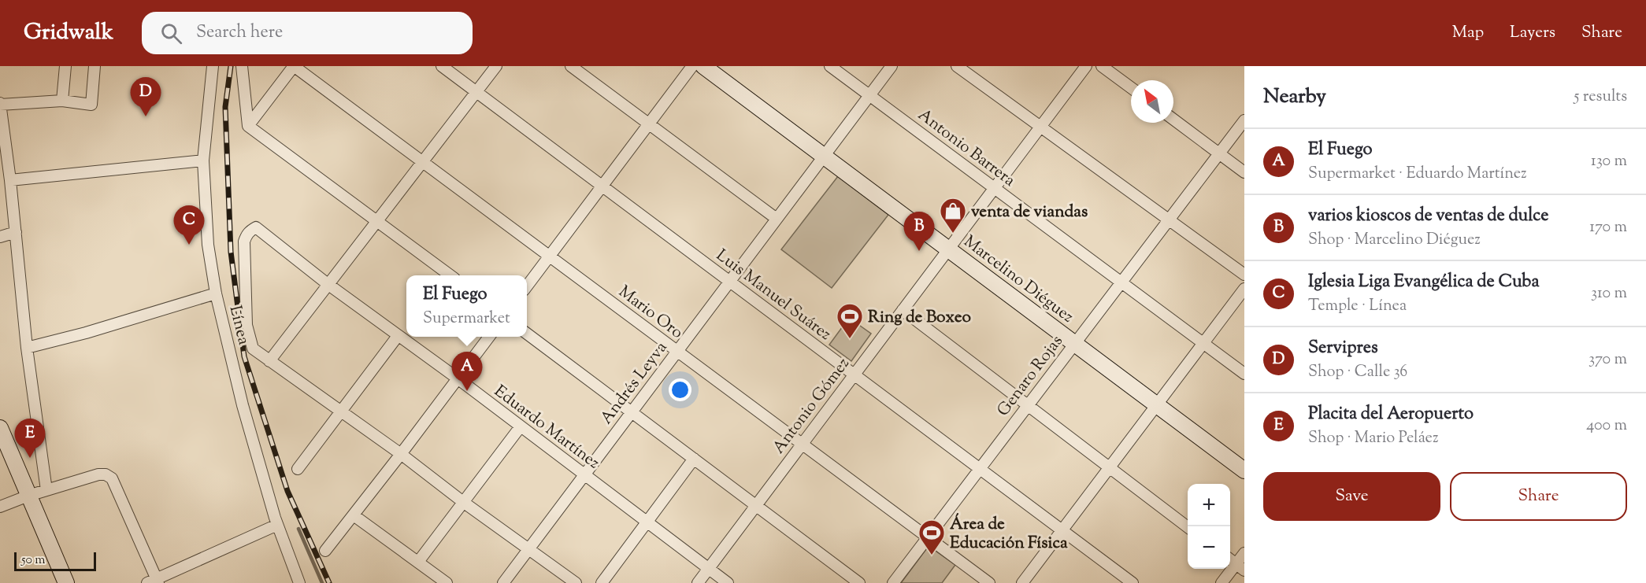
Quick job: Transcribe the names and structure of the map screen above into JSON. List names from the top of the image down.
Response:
{
  "streets": {
    "street": [
      "Antonio Barrera",
      "Marcelino Diéguez",
      "Luis Manuel Suárez",
      "Mario Oro",
      "Línea",
      "Genaro Rojas",
      "Andrés Leyva",
      "Antonio Gómez",
      "Eduardo Martínez"
    ]
  },
  "crossings": [
    ["Antonio Barrera", "Genaro Rojas"],
    ["Antonio Barrera", "Andrés Leyva"],
    ["Antonio Barrera", "Antonio Gómez"],
    ["Marcelino Diéguez", "Genaro Rojas"],
    ["Marcelino Diéguez", "Andrés Leyva"],
    ["Marcelino Diéguez", "Antonio Gómez"],
    ["Luis Manuel Suárez", "Genaro Rojas"],
    ["Luis Manuel Suárez", "Andrés Leyva"],
    ["Luis Manuel Suárez", "Antonio Gómez"],
    ["Mario Oro", "Genaro Rojas"],
    ["Mario Oro", "Andrés Leyva"],
    ["Mario Oro", "Antonio Gómez"],
    ["Línea", "Andrés Leyva"],
    ["Línea", "Eduardo Martínez"],
    ["Andrés Leyva", "Eduardo Martínez"],
    ["Antonio Gómez", "Eduardo Martínez"]
  ],
  "places": {
    "shop": ["venta de viandas"],
    "sports": ["Ring de Boxeo", "Área de Educación Física"]
  },
  "scale_bar": "50 m",
  "north": "top left",
  "page": {
    "header": "Gridwalk",
    "search": "Search here",
    "nav": ["Map", "Layers", "Share"],
    "heading": ["Nearby", "5 results"],
    "pins": [
      "D",
      "C",
      "B",
      "A",
      "E"
    ],
    "list": [
      {
        "mark": "A",
        "name": "El Fuego",
        "note": "Supermarket · Eduardo Martínez",
        "value": "130 m"
      },
      {
        "mark": "B",
        "name": "varios kioscos de ventas de dulce",
        "note": "Shop · Marcelino Diéguez",
        "value": "170 m"
      },
      {
        "mark": "C",
        "name": "Iglesia Liga Evangélica de Cuba",
        "note": "Temple · Línea",
        "value": "310 m"
      },
      {
        "mark": "D",
        "name": "Servipres",
        "note": "Shop · Calle 36",
        "value": "370 m"
      },
      {
        "mark": "E",
        "name": "Placita del Aeropuerto",
        "note": "Shop · Mario Peláez",
        "value": "400 m"
      }
    ],
    "popup": ["El Fuego", "Supermarket"],
    "buttons": ["Save", "Share"],
    "map_buttons": ["+", "−"],
    "scale": "50 m"
  }
}
